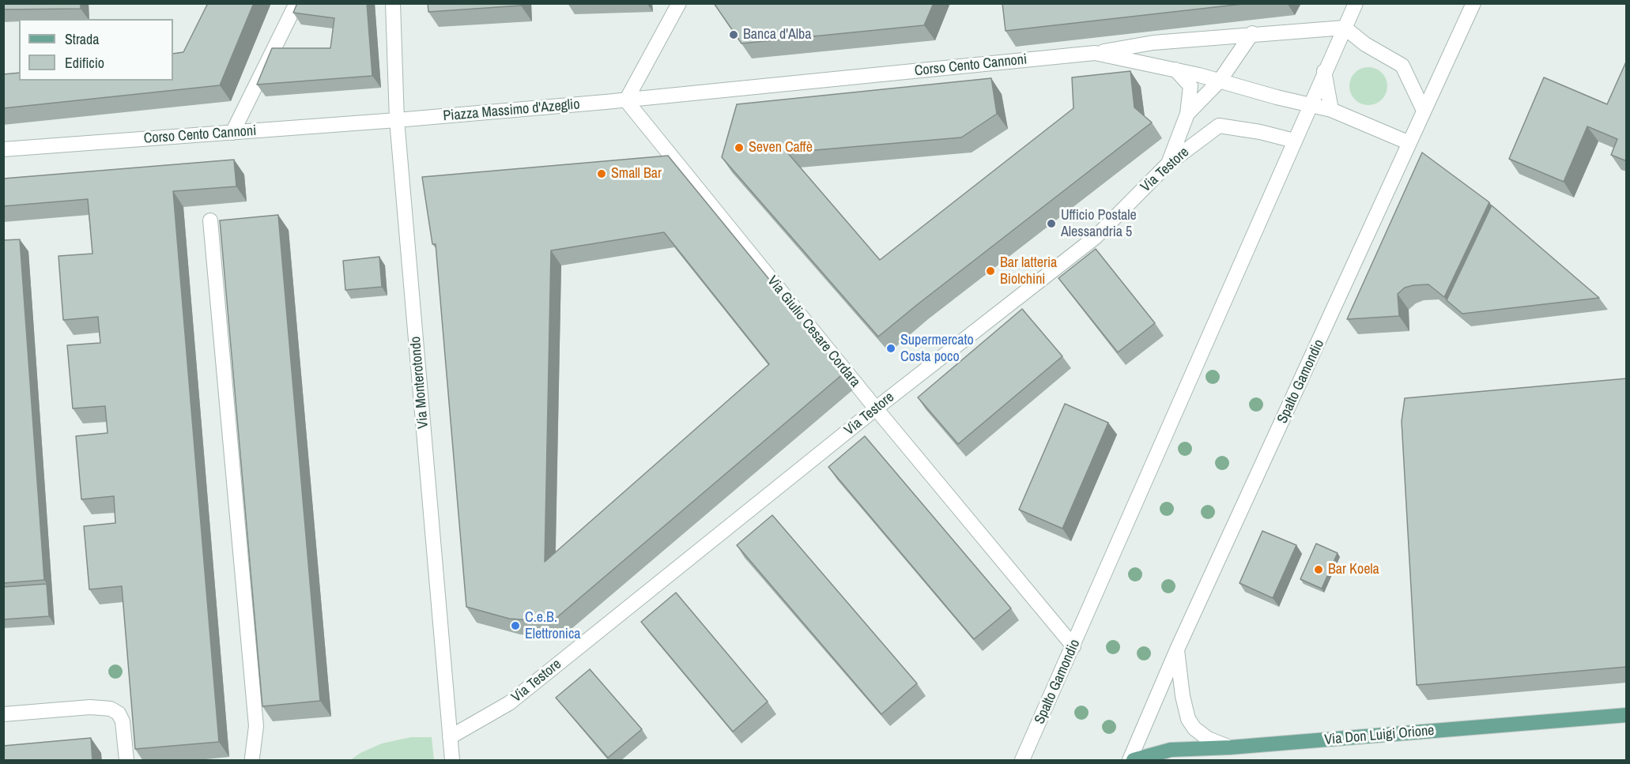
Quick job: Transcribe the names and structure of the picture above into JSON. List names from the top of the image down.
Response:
{
  "streets": {
    "main road": ["Via Don Luigi Orione"],
    "street": [
      "Corso Cento Cannoni",
      "Piazza Massimo d'Azeglio",
      "Via Testore",
      "Via Giulio Cesare Cordara",
      "Spalto Gamondio",
      "Via Monterotondo"
    ]
  },
  "crossings": [
    ["Corso Cento Cannoni", "Piazza Massimo d'Azeglio"],
    ["Corso Cento Cannoni", "Via Giulio Cesare Cordara"],
    ["Corso Cento Cannoni", "Spalto Gamondio"],
    ["Corso Cento Cannoni", "Via Monterotondo"],
    ["Piazza Massimo d'Azeglio", "Via Giulio Cesare Cordara"],
    ["Piazza Massimo d'Azeglio", "Via Monterotondo"],
    ["Via Testore", "Via Giulio Cesare Cordara"],
    ["Via Testore", "Spalto Gamondio"],
    ["Via Testore", "Via Monterotondo"],
    ["Via Giulio Cesare Cordara", "Spalto Gamondio"]
  ],
  "places": [
    "Banca d'Alba",
    "Seven Caffè",
    "Small Bar",
    "Ufficio Postale Alessandria 5",
    "Bar latteria Biolchini",
    "Supermercato Costa poco",
    "Bar Koela",
    "C.e.B. Elettronica"
  ],
  "legend": ["Strada", "Edificio"]
}
